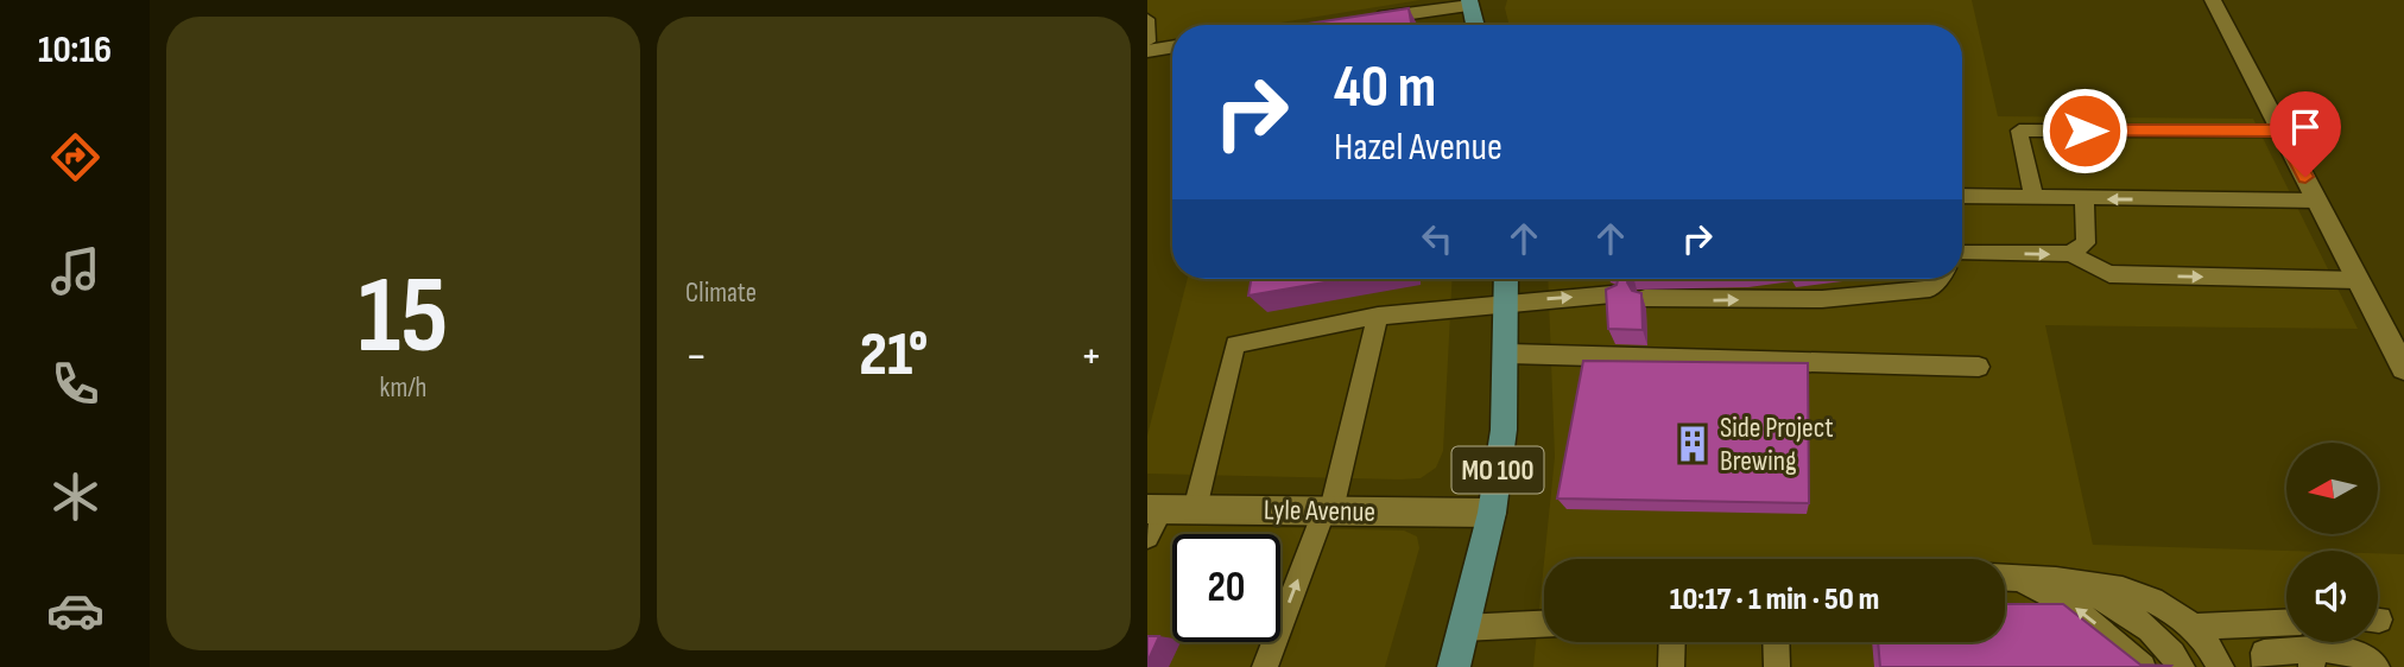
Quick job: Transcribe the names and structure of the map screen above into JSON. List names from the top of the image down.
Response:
{
  "streets": {
    "main road": ["MO 100"],
    "street": ["Lyle Avenue"]
  },
  "crossings": [
    ["MO 100", "Lyle Avenue"]
  ],
  "places": {
    "building": ["Side Project Brewing"]
  },
  "north": "left",
  "page": {
    "tabs": "10:16",
    "tile": [
      ["15", "km/h"],
      "Climate"
    ],
    "turn": ["40 m", "Hazel Avenue"],
    "heat": ["−", "21°", "+"],
    "limit": "20",
    "trip": "10:17 · 1 min · 50 m"
  }
}
